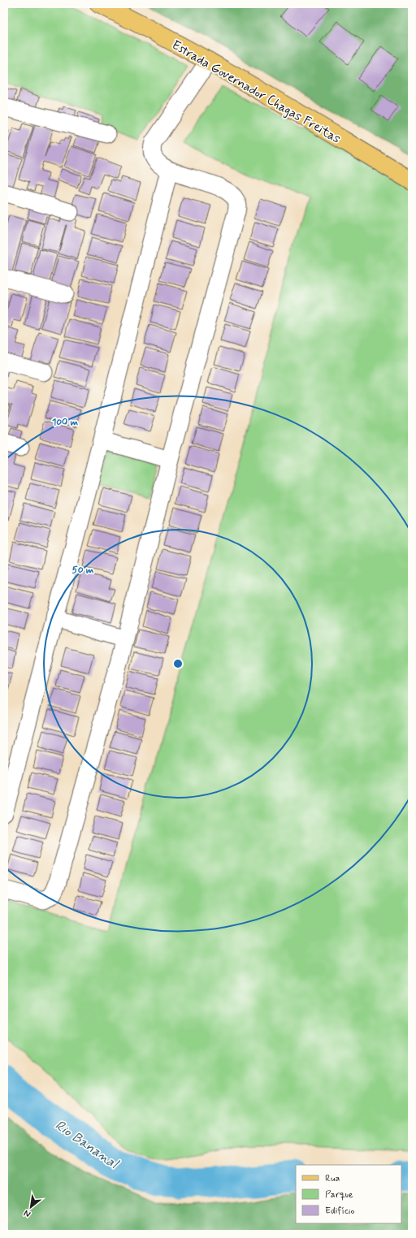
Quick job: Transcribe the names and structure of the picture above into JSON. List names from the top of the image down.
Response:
{
  "streets": {
    "main road": ["Estrada Governador Chagas Freitas"]
  },
  "water": ["Rio Bananal"],
  "legend": ["Rua", "Parque", "Edifício"],
  "north": "bottom left",
  "rings": ["100 m", "50 m"]
}
